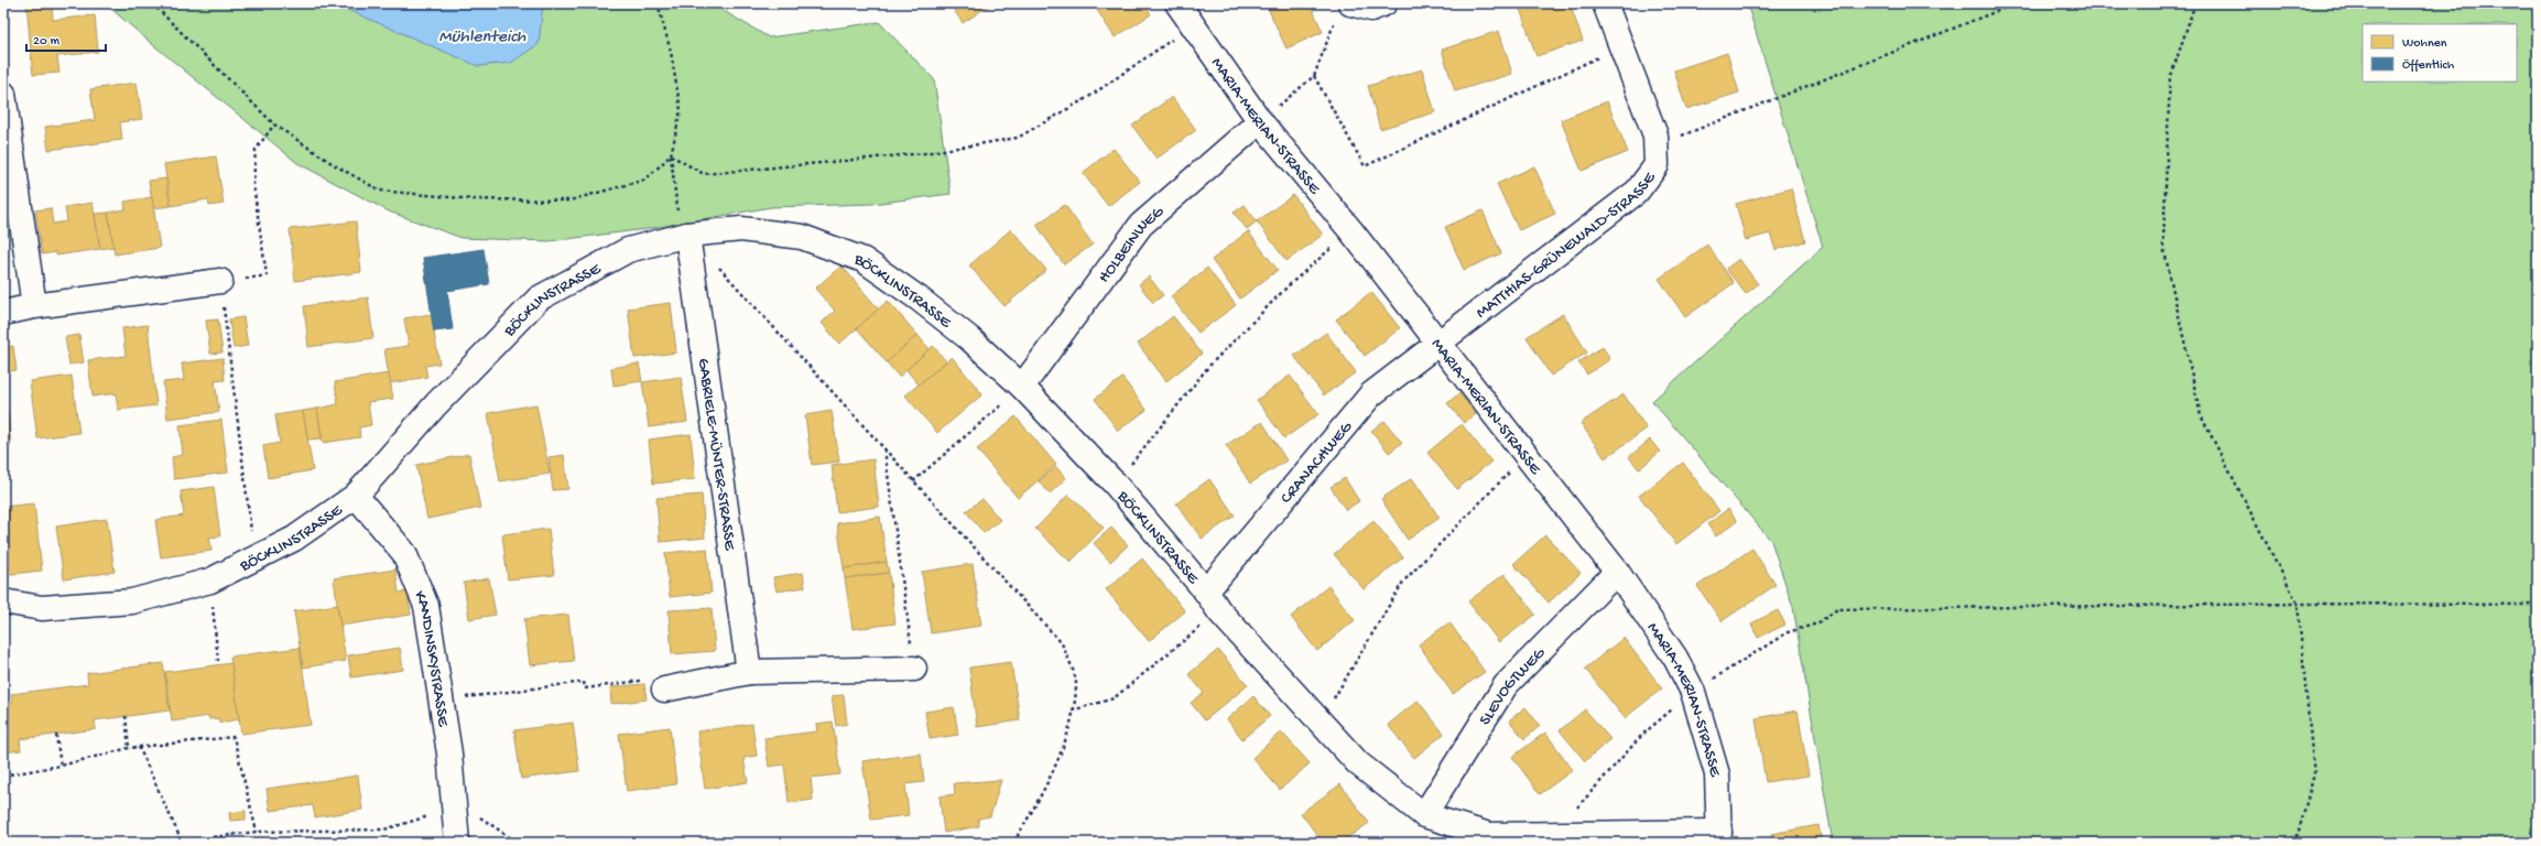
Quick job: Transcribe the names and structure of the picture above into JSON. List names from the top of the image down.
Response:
{
  "streets": {
    "street": [
      "MARIA-MERIAN-STRASSE",
      "MATTHIAS-GRÜNEWALD-STRASSE",
      "HOLBEINWEG",
      "BÖCKLINSTRASSE",
      "GABRIELE-MÜNTER-STRASSE",
      "CRANACHWEG",
      "KANDINSKYSTRASSE",
      "SLEVOGTWEG"
    ]
  },
  "crossings": [
    ["MARIA-MERIAN-STRASSE", "MATTHIAS-GRÜNEWALD-STRASSE"],
    ["MARIA-MERIAN-STRASSE", "HOLBEINWEG"],
    ["MARIA-MERIAN-STRASSE", "BÖCKLINSTRASSE"],
    ["MARIA-MERIAN-STRASSE", "CRANACHWEG"],
    ["MARIA-MERIAN-STRASSE", "SLEVOGTWEG"],
    ["MATTHIAS-GRÜNEWALD-STRASSE", "CRANACHWEG"],
    ["HOLBEINWEG", "BÖCKLINSTRASSE"],
    ["BÖCKLINSTRASSE", "GABRIELE-MÜNTER-STRASSE"],
    ["BÖCKLINSTRASSE", "CRANACHWEG"],
    ["BÖCKLINSTRASSE", "KANDINSKYSTRASSE"],
    ["BÖCKLINSTRASSE", "SLEVOGTWEG"]
  ],
  "water": ["Mühlenteich"],
  "legend": ["Wohnen", "Öffentlich"],
  "scale_bar": "20 m"
}
